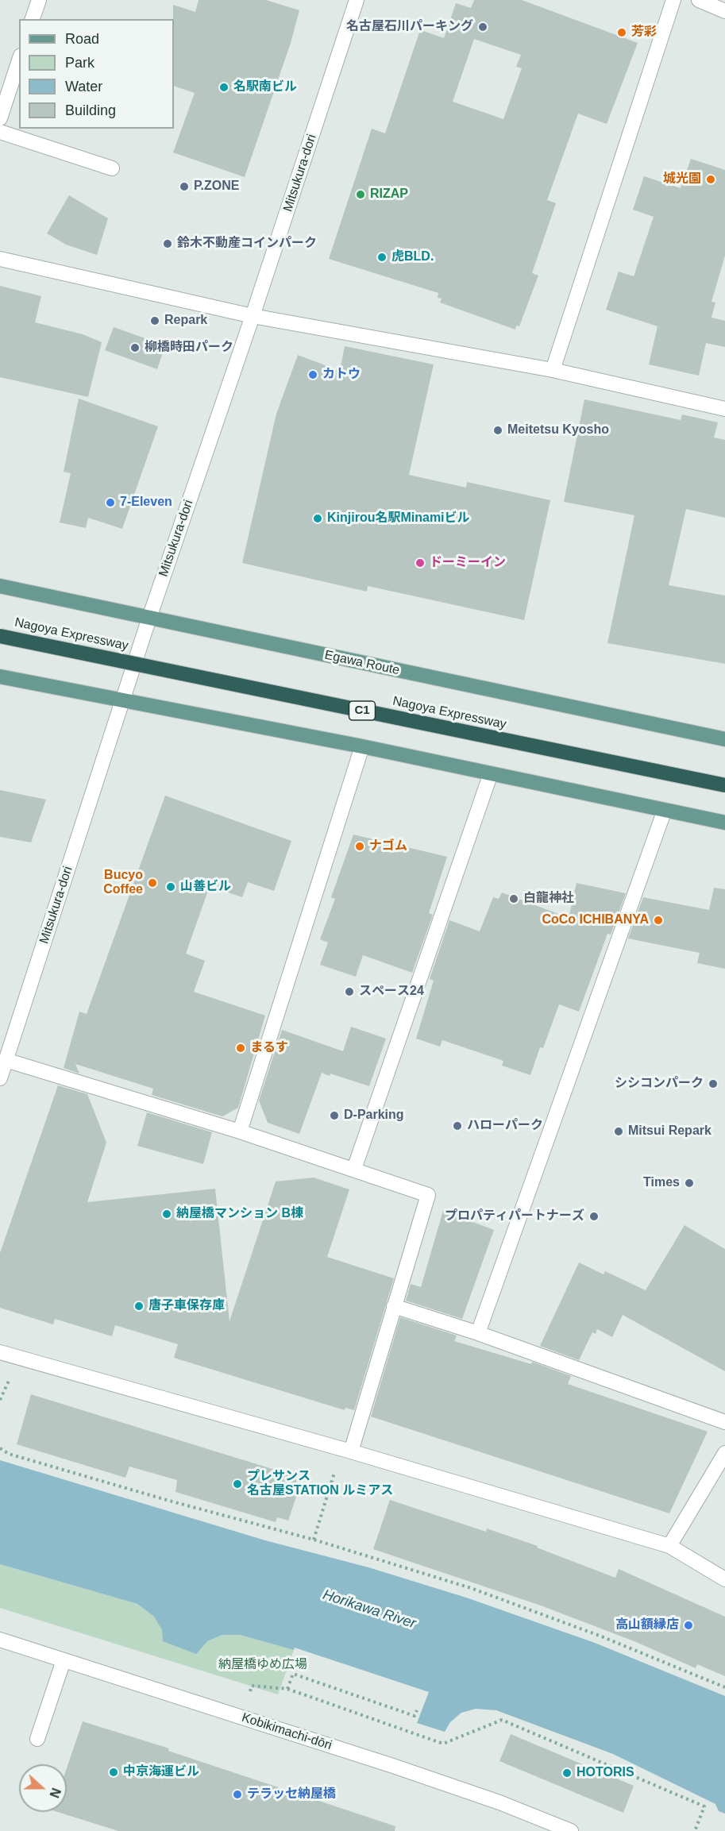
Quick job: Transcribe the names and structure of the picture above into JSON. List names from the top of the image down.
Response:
{
  "streets": {
    "highway": ["Nagoya Expressway", "C1"],
    "main road": ["Egawa Route"],
    "street": ["Mitsukura-dori", "Kobikimachi-dōri"]
  },
  "crossings": [
    ["Mitsukura-dori", "Egawa Route"]
  ],
  "water": ["Horikawa River"],
  "parks": ["納屋橋ゆめ広場"],
  "places": [
    "名古屋石川パーキング",
    "芳彩",
    "名駅南ビル",
    "城光園",
    "P.ZONE",
    "RIZAP",
    "鈴木不動産コインパーク",
    "虎BLD.",
    "Repark",
    "柳橋時田パーク",
    "カトウ",
    "Meitetsu Kyosho",
    "7-Eleven",
    "Kinjirou名駅Minamiビル",
    "ドーミーイン",
    "ナゴム",
    "Bucyo Coffee",
    "山善ビル",
    "白龍神社",
    "CoCo ICHIBANYA",
    "スペース24",
    "まるす",
    "シシコンパーク",
    "D-Parking",
    "ハローパーク",
    "Mitsui Repark",
    "Times",
    "納屋橋マンション B棟",
    "プロパティパートナーズ",
    "唐子車保存庫",
    "プレサンス 名古屋STATION ルミアス",
    "高山額縁店",
    "中京海運ビル",
    "HOTORIS",
    "テラッセ納屋橋"
  ],
  "legend": [
    "Road",
    "Park",
    "Water",
    "Building"
  ],
  "north": "right"
}
